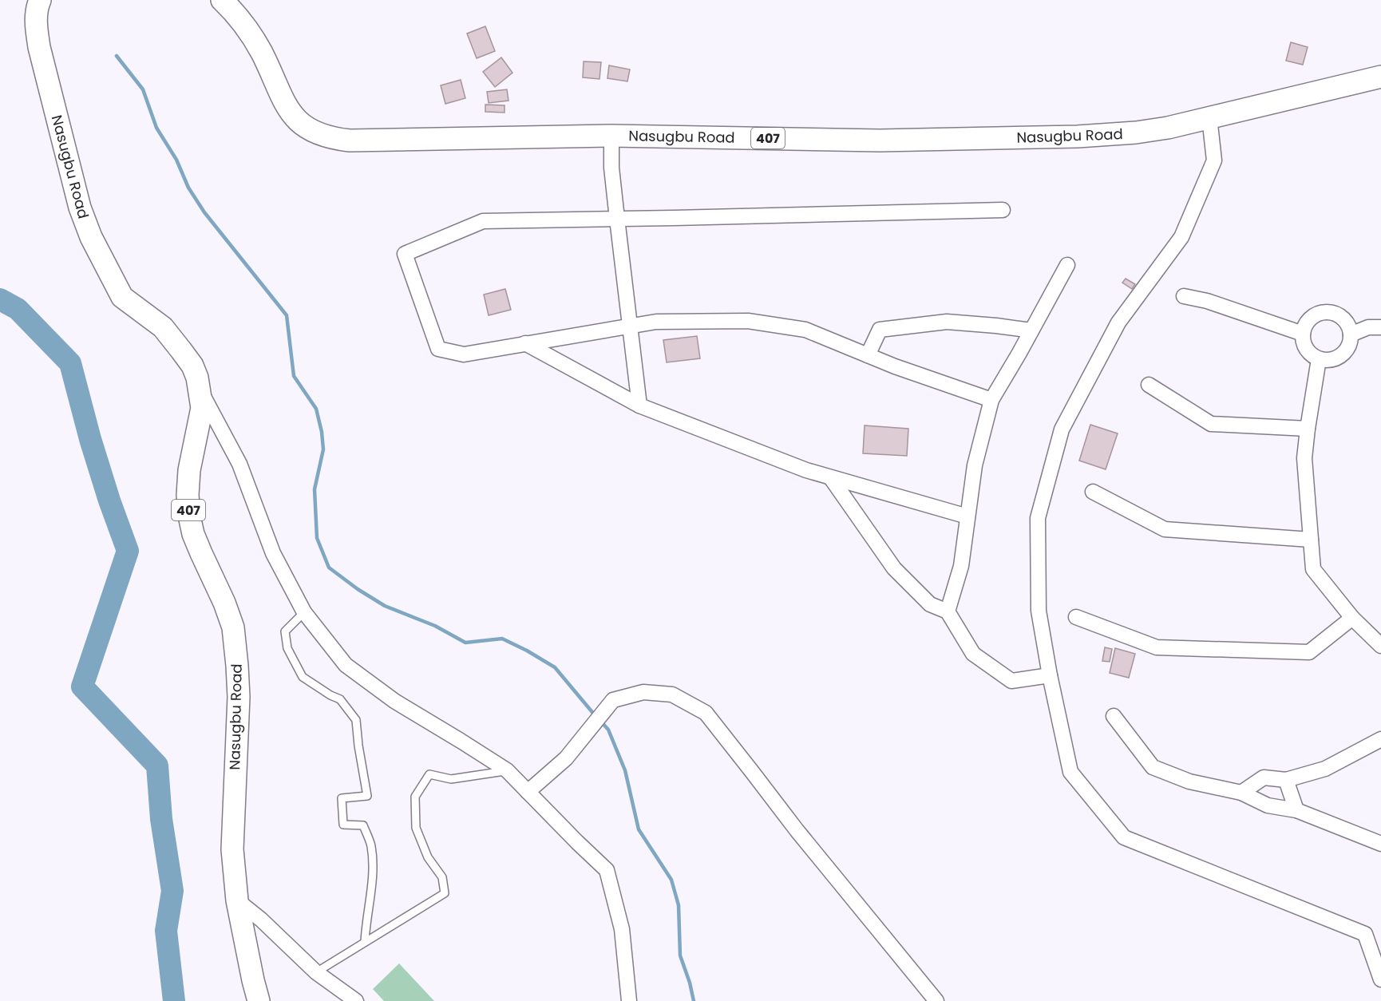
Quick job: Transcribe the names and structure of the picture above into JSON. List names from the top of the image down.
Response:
{
  "streets": {
    "main road": ["Nasugbu Road", "407"]
  }
}
